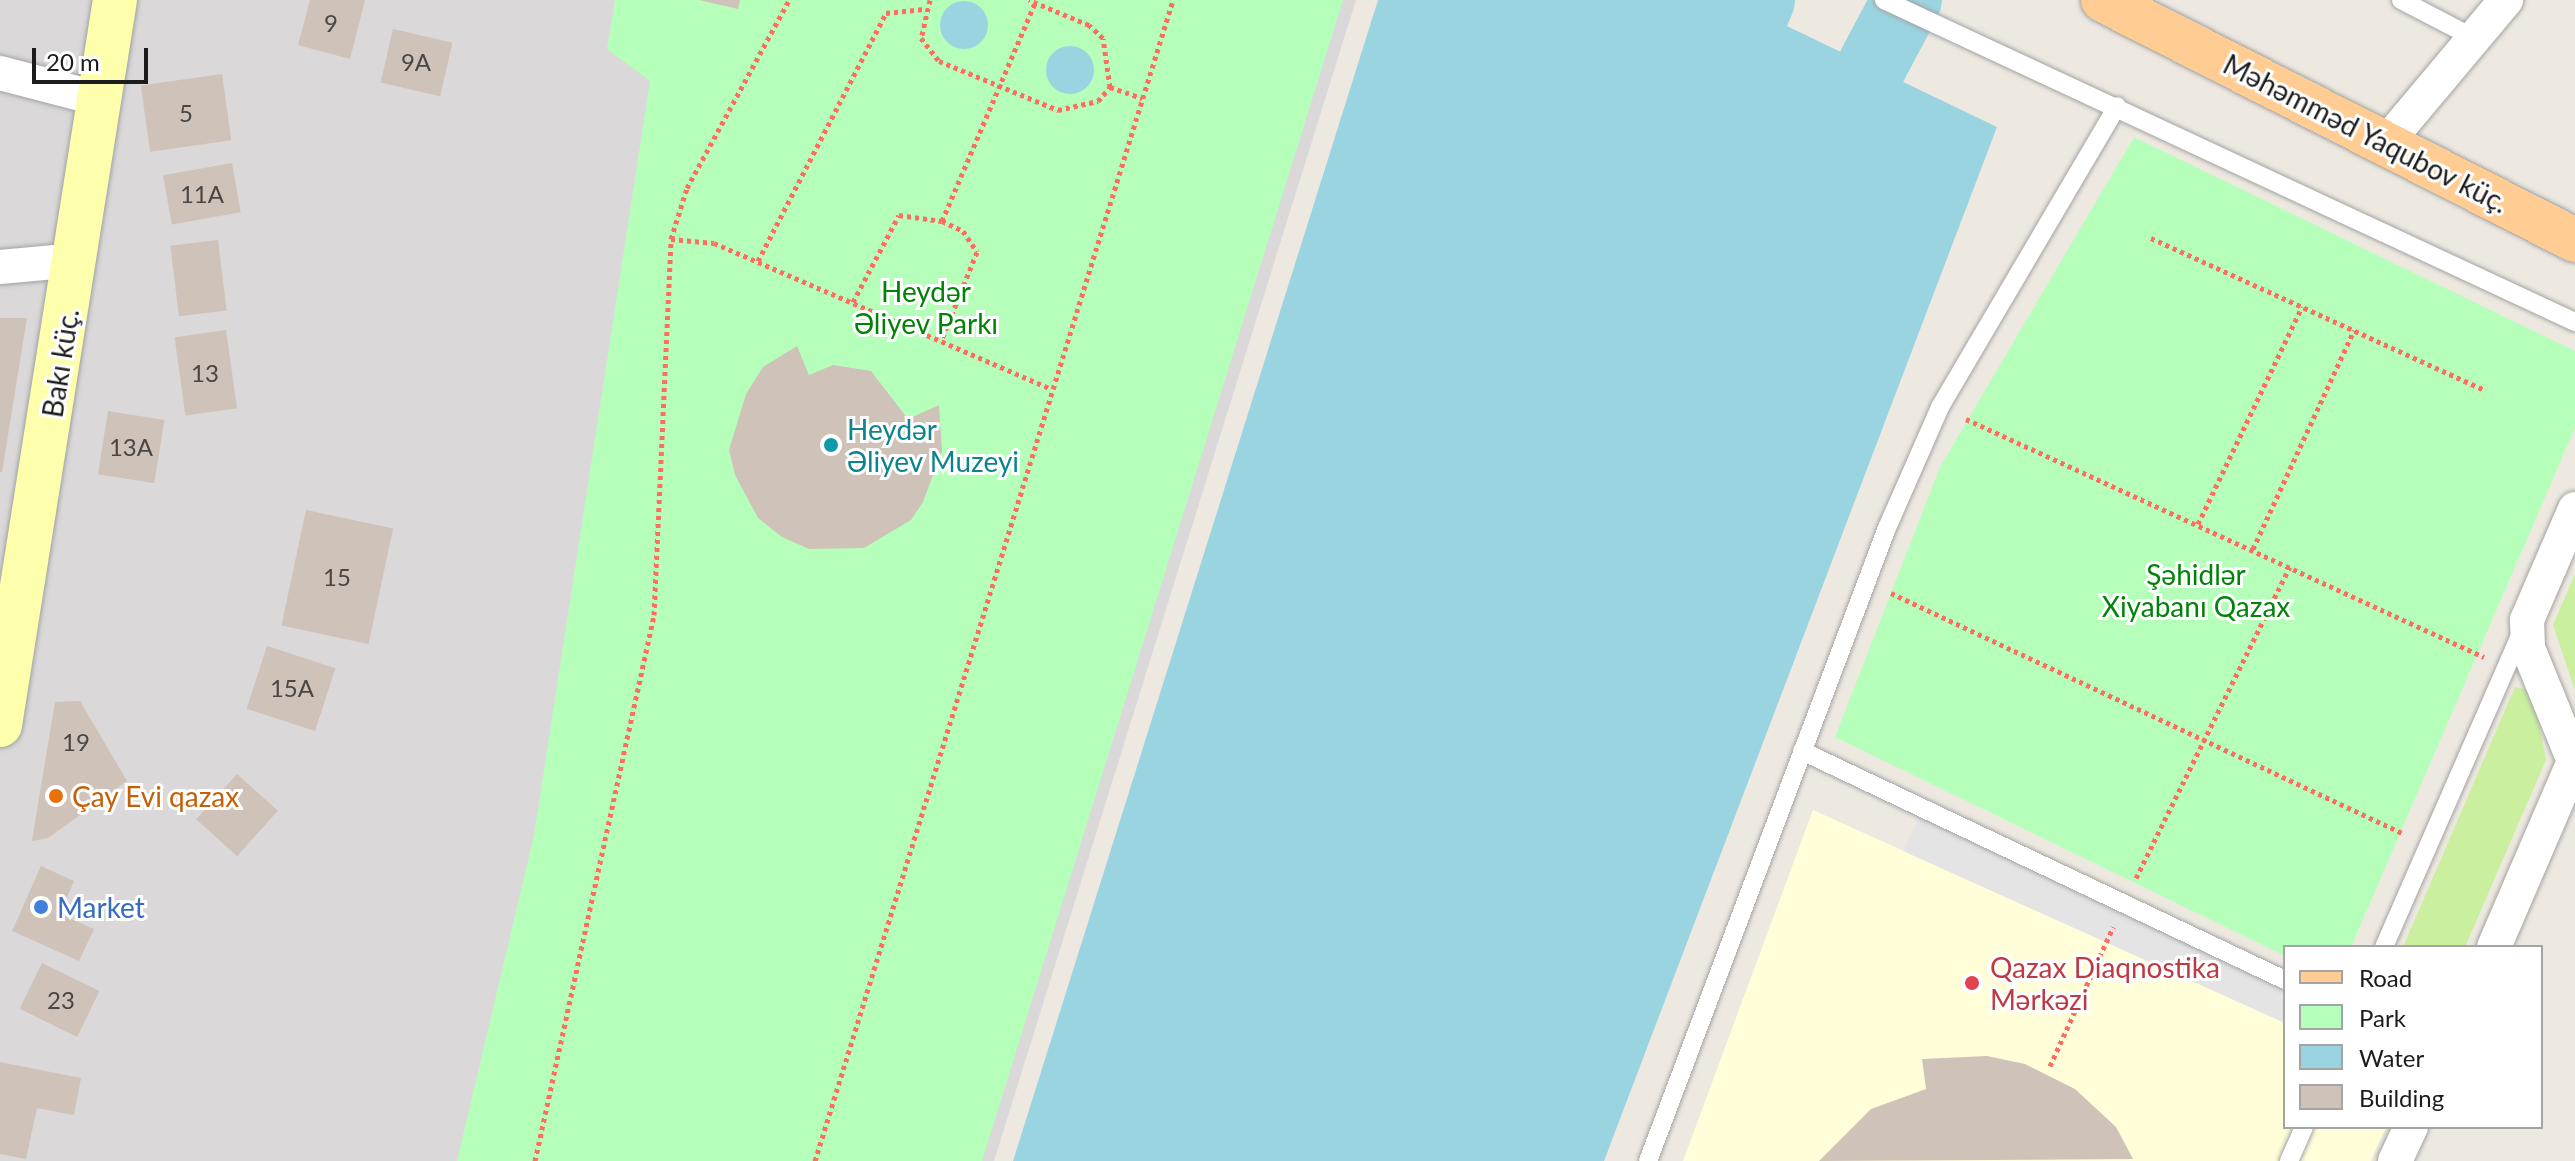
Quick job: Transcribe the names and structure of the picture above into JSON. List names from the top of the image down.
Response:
{
  "streets": {
    "main road": ["Məhəmməd Yaqubov küç.", "Bakı küç."]
  },
  "parks": ["Heydər Əliyev Parkı", "Şəhidlər Xiyabanı Qazax"],
  "places": [
    "Heydər Əliyev Muzeyi",
    "Çay Evi qazax",
    "Market",
    "Qazax Diaqnostika Mərkəzi"
  ],
  "house_numbers": [
    "9",
    "9A",
    "5",
    "11A",
    "13",
    "13A",
    "15",
    "15A",
    "19",
    "23"
  ],
  "legend": [
    "Road",
    "Park",
    "Water",
    "Building"
  ],
  "scale_bar": "20 m"
}
